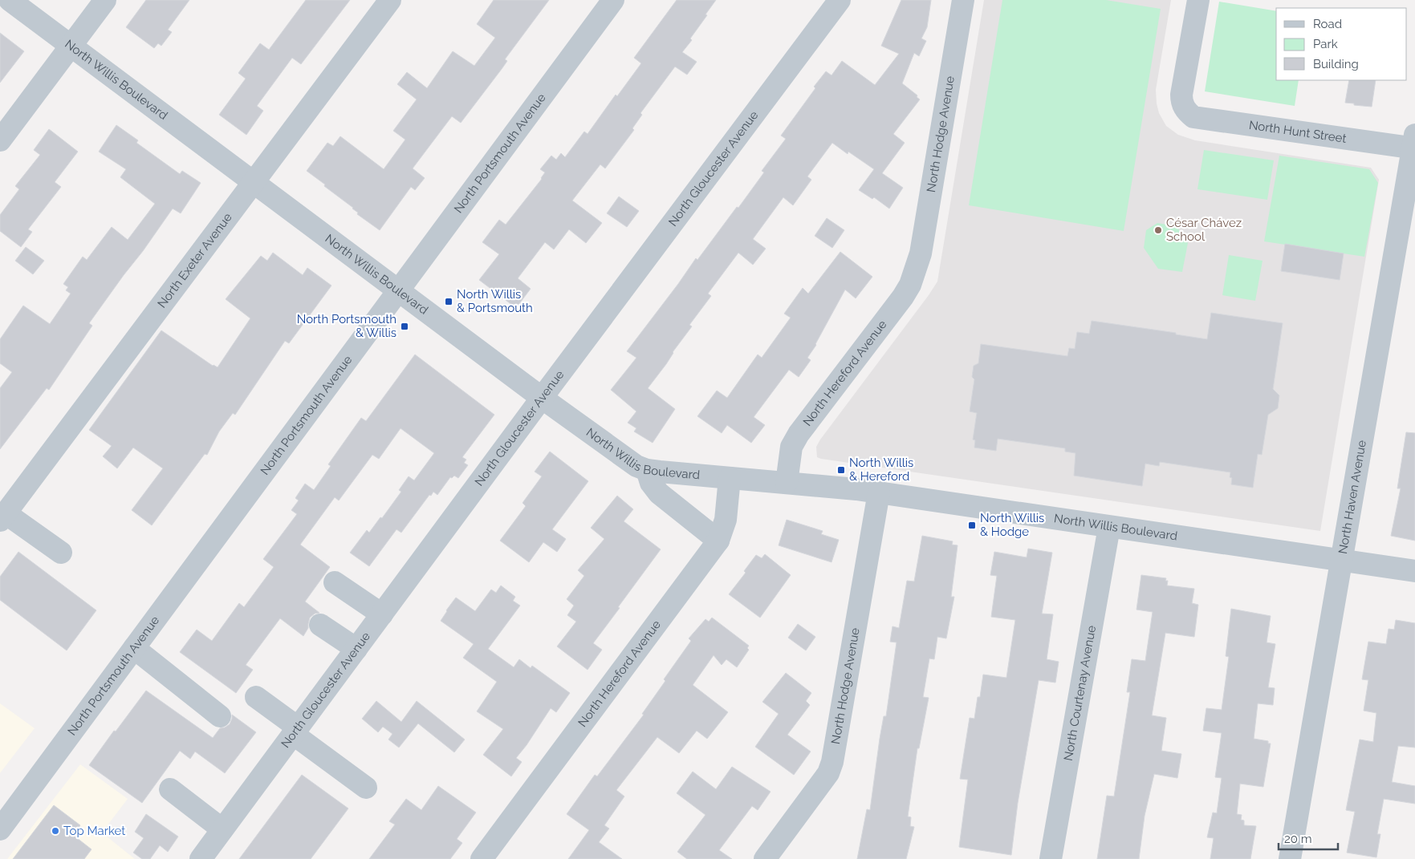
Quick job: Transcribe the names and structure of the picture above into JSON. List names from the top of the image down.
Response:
{
  "streets": {
    "street": [
      "North Willis Boulevard",
      "North Hunt Street",
      "North Hodge Avenue",
      "North Portsmouth Avenue",
      "North Gloucester Avenue",
      "North Exeter Avenue",
      "North Hereford Avenue",
      "North Haven Avenue",
      "North Courtenay Avenue"
    ]
  },
  "crossings": [
    ["North Willis Boulevard", "North Hodge Avenue"],
    ["North Willis Boulevard", "North Portsmouth Avenue"],
    ["North Willis Boulevard", "North Gloucester Avenue"],
    ["North Willis Boulevard", "North Exeter Avenue"],
    ["North Willis Boulevard", "North Hereford Avenue"],
    ["North Willis Boulevard", "North Haven Avenue"],
    ["North Willis Boulevard", "North Courtenay Avenue"],
    ["North Hunt Street", "North Haven Avenue"],
    ["North Hodge Avenue", "North Hereford Avenue"]
  ],
  "places": {
    "other": ["César Chávez School", "Top Market"],
    "transit": [
      "North Willis & Portsmouth",
      "North Portsmouth & Willis",
      "North Willis & Hereford",
      "North Willis & Hodge"
    ]
  },
  "legend": ["Road", "Park", "Building"],
  "scale_bar": "20 m"
}
